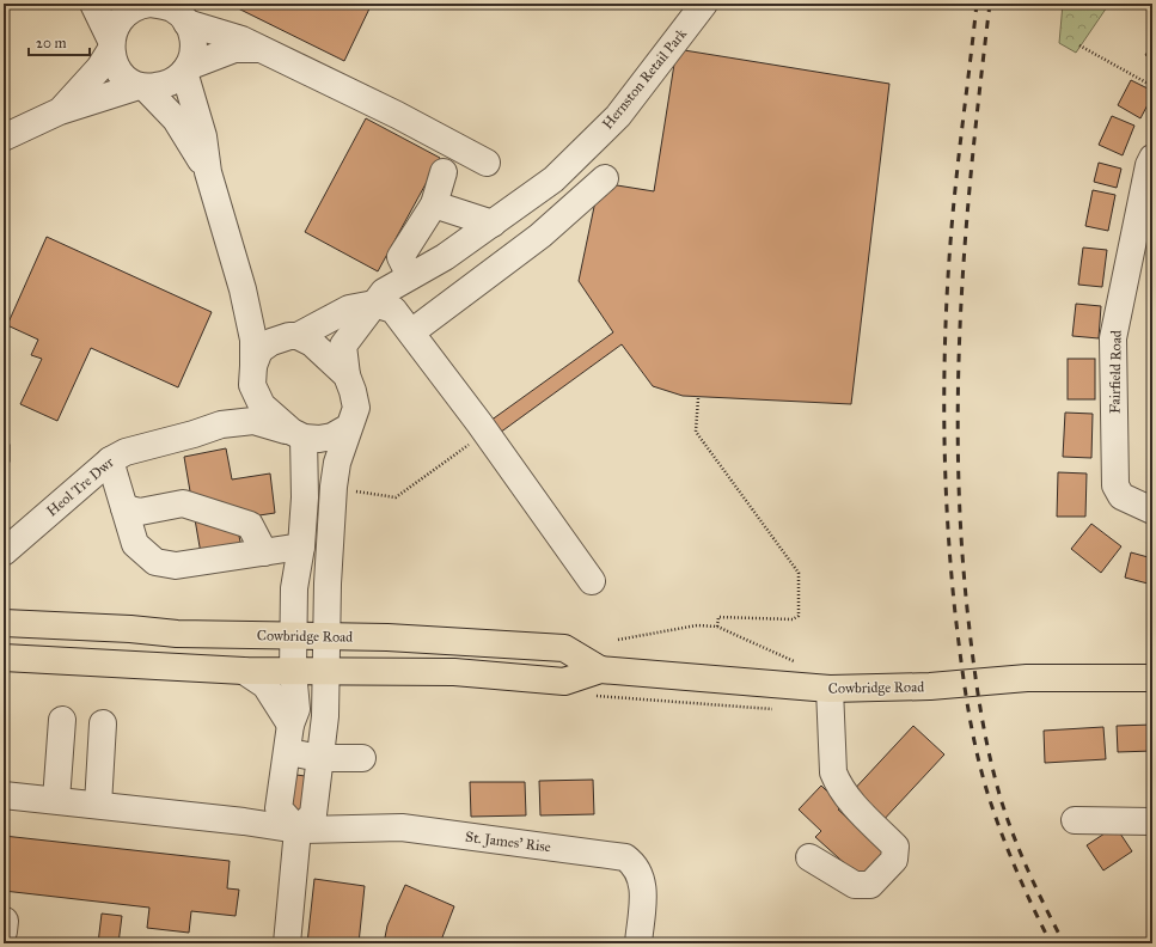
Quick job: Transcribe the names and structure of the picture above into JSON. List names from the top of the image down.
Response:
{
  "streets": {
    "main road": ["Cowbridge Road"],
    "street": [
      "Hernston Retail Park",
      "Fairfield Road",
      "Heol Tre Dwr",
      "St. James' Rise"
    ]
  },
  "crossings": [
    ["Hernston Retail Park", "Heol Tre Dwr"],
    ["Hernston Retail Park", "Cowbridge Road"],
    ["Hernston Retail Park", "St. James' Rise"]
  ],
  "scale_bar": "20 m"
}
